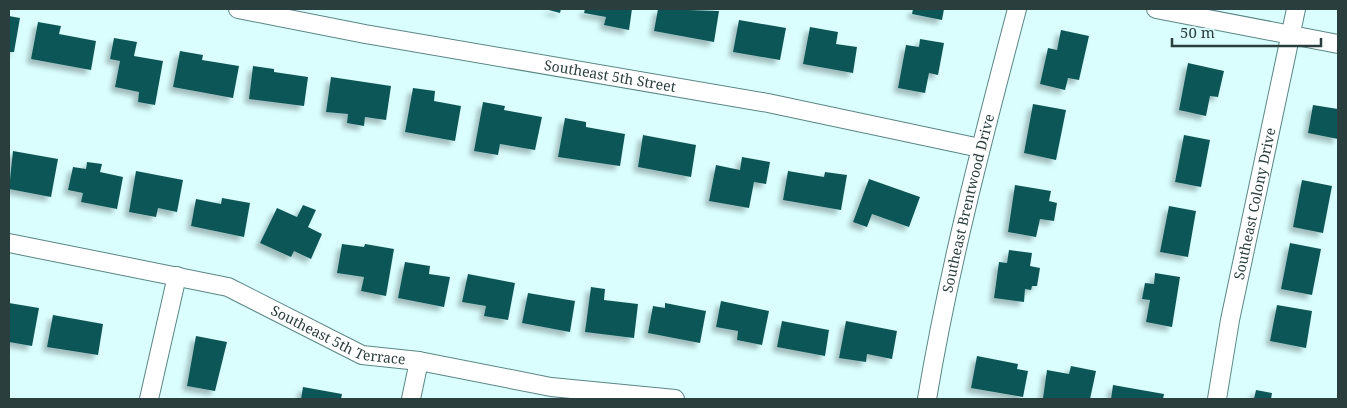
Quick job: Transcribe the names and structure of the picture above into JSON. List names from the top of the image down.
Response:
{
  "streets": {
    "street": [
      "Southeast 5th Street",
      "Southeast Brentwood Drive",
      "Southeast Colony Drive",
      "Southeast 5th Terrace"
    ]
  },
  "crossings": [
    ["Southeast 5th Street", "Southeast Brentwood Drive"]
  ],
  "scale_bar": "50 m"
}
